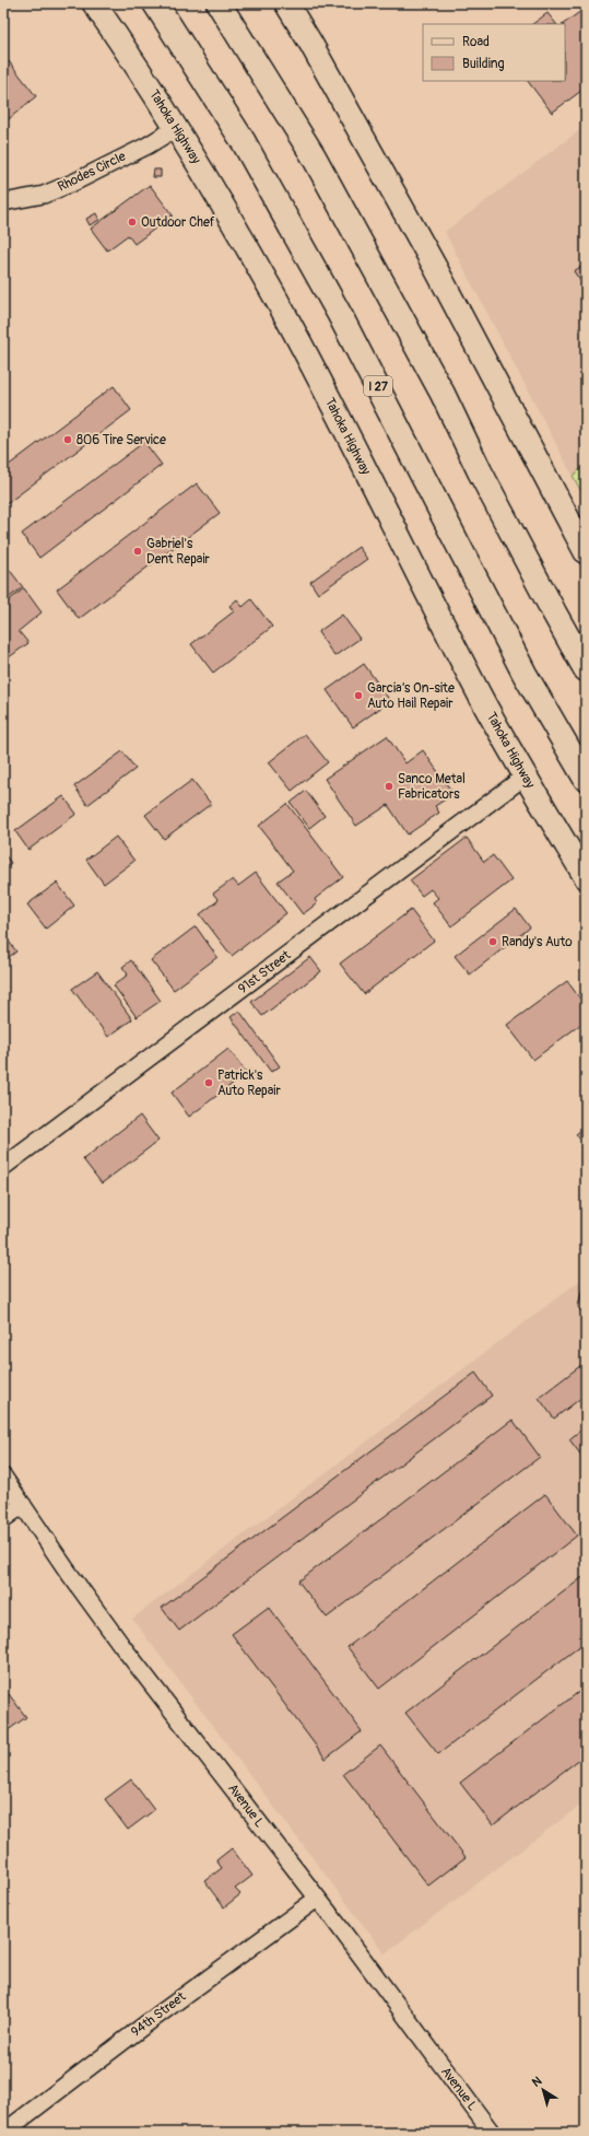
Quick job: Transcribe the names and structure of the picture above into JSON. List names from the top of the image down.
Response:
{
  "streets": {
    "highway": ["I 27"],
    "main road": ["Tahoka Highway"],
    "street": [
      "Rhodes Circle",
      "91st Street",
      "Avenue L",
      "94th Street"
    ]
  },
  "crossings": [
    ["Tahoka Highway", "Rhodes Circle"],
    ["Tahoka Highway", "91st Street"],
    ["Avenue L", "94th Street"]
  ],
  "places": [
    "Outdoor Chef",
    "806 Tire Service",
    "Gabriel's Dent Repair",
    "Garcia’s On-site Auto Hail Repair",
    "Sanco Metal Fabricators",
    "Randy's Auto",
    "Patrick's Auto Repair"
  ],
  "legend": ["Road", "Building"],
  "north": "top left"
}
